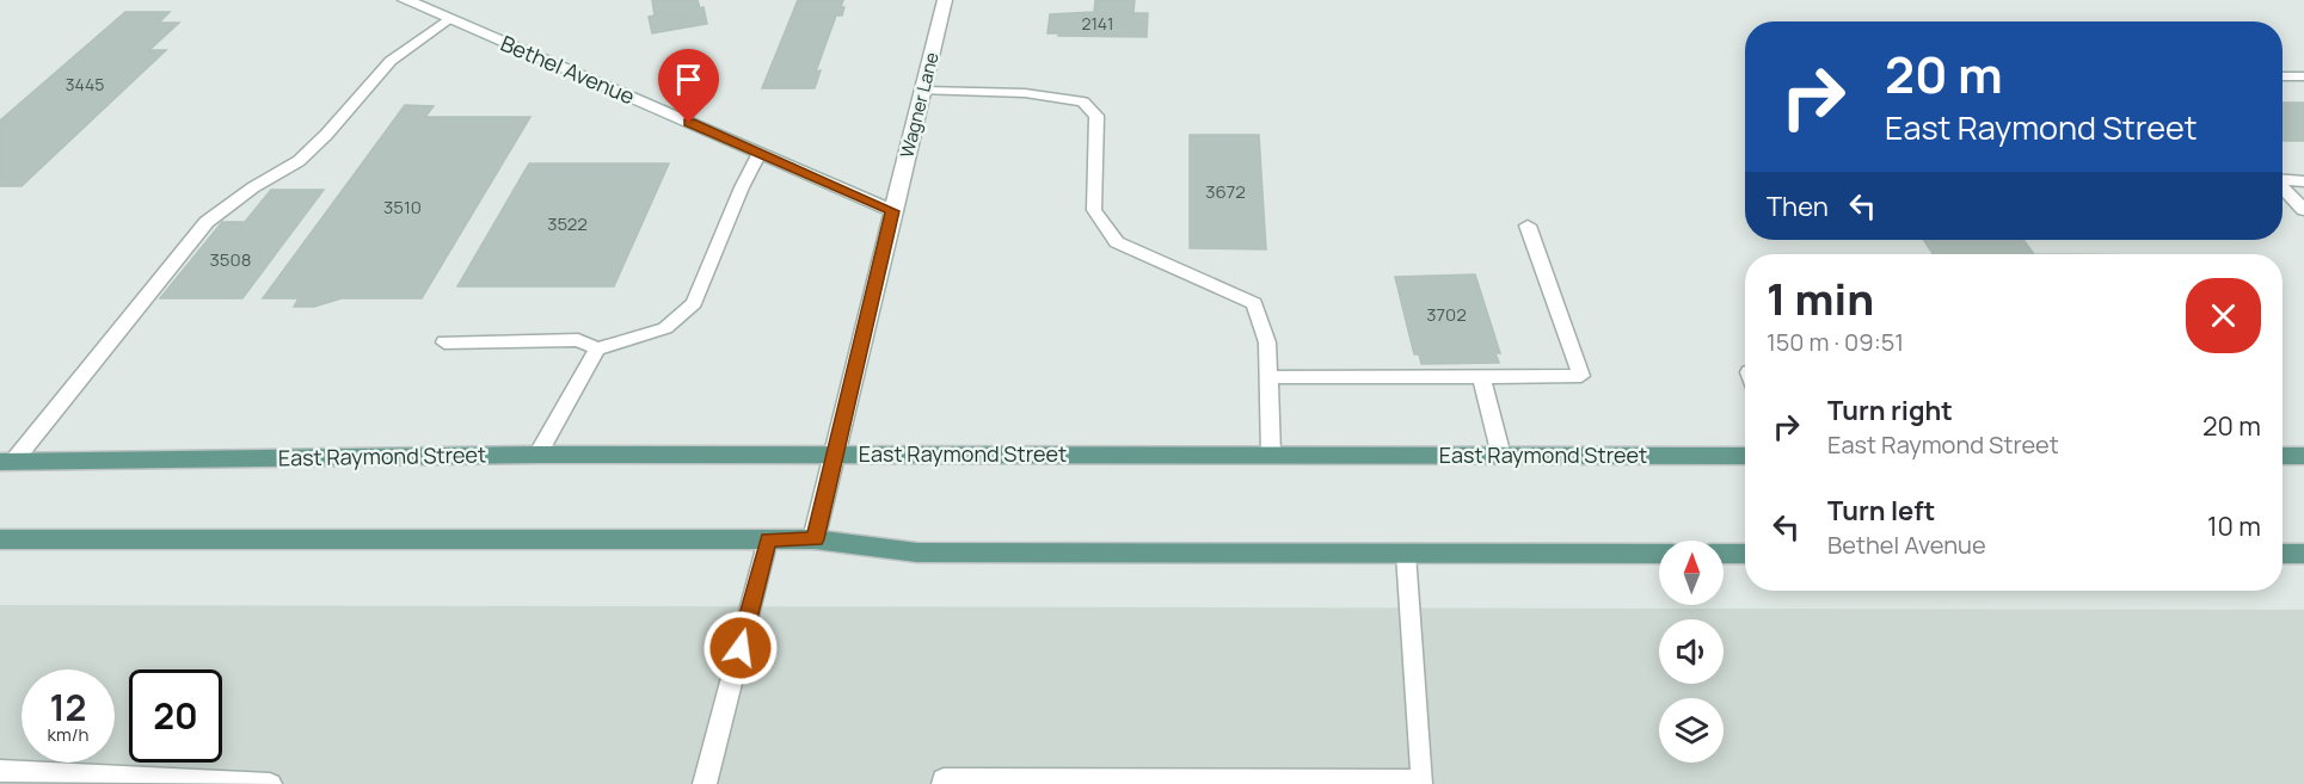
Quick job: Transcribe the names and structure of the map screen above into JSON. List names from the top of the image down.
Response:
{
  "streets": {
    "main road": ["East Raymond Street"],
    "street": ["Bethel Avenue", "Wagner Lane"]
  },
  "crossings": [
    ["Bethel Avenue", "Wagner Lane"]
  ],
  "house_numbers": [
    "2141",
    "3445",
    "3672",
    "3510",
    "3522",
    "3508",
    "3702"
  ],
  "north": "top",
  "page": {
    "turn": ["20 m", "East Raymond Street"],
    "then": "Then",
    "heading": ["1 min", "150 m · 09:51"],
    "list": [
      {
        "name": "Turn right",
        "note": "East Raymond Street",
        "value": "20 m"
      },
      {
        "name": "Turn left",
        "note": "Bethel Avenue",
        "value": "10 m"
      }
    ],
    "speed": "12 km/h",
    "limit": "20"
  }
}
